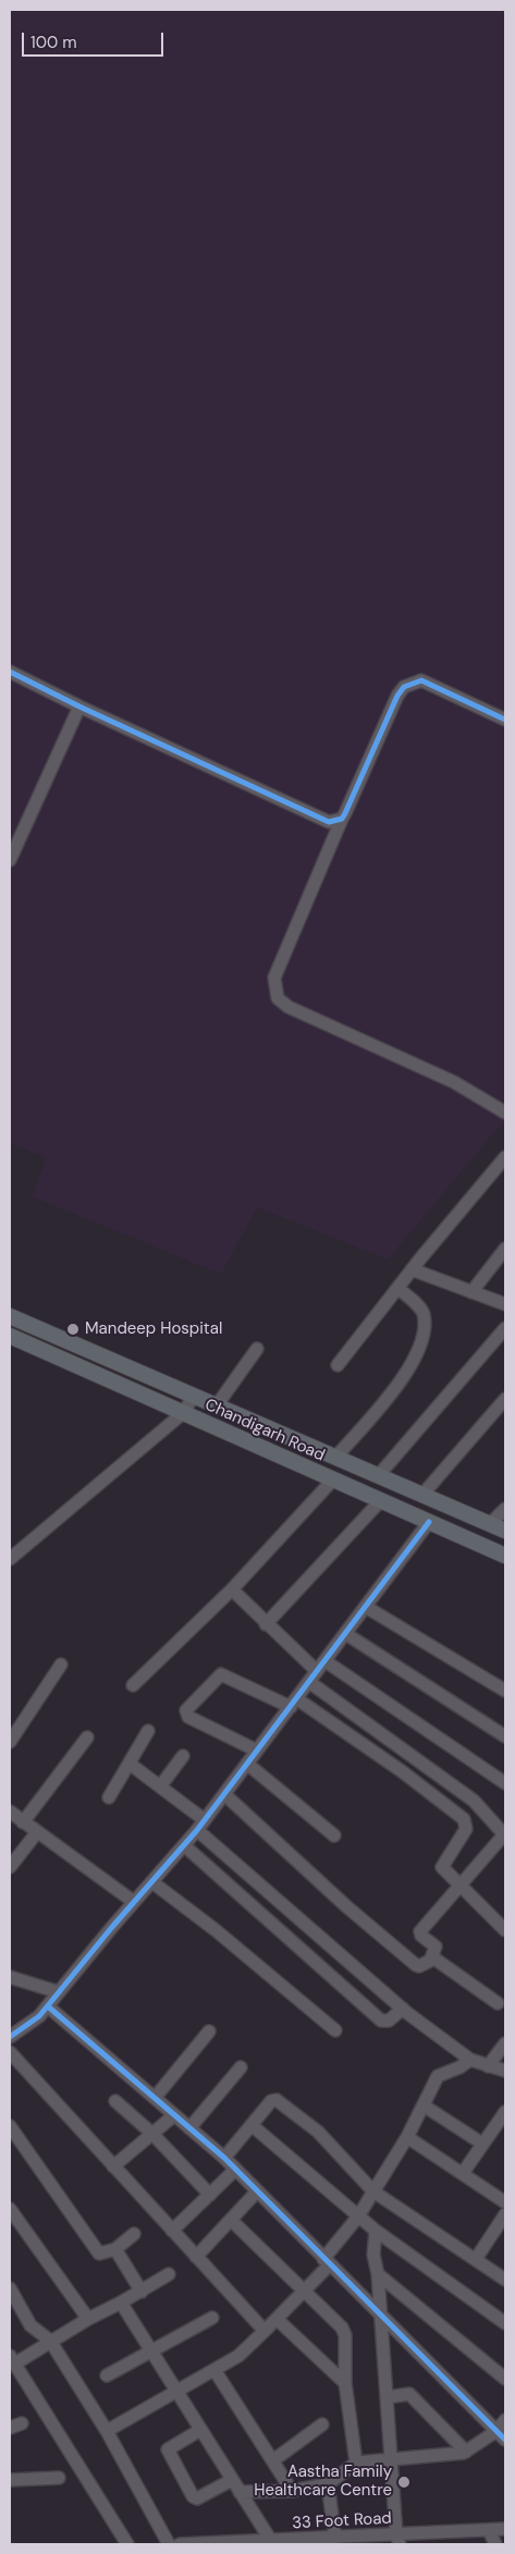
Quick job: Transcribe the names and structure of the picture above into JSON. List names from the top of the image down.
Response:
{
  "streets": {
    "main road": ["Chandigarh Road"],
    "street": ["33 Foot Road"]
  },
  "places": ["Mandeep Hospital", "Aastha Family Healthcare Centre"],
  "scale_bar": "100 m"
}
